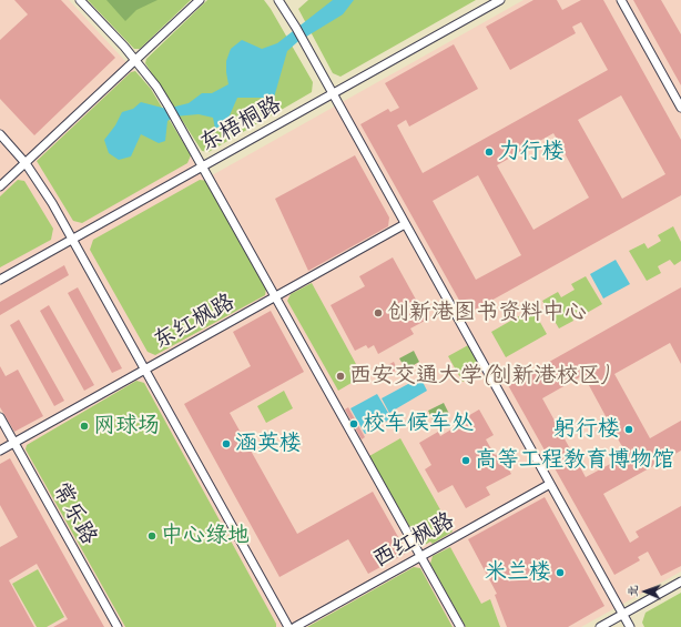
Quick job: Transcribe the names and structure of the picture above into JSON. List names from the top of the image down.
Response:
{
  "streets": {
    "street": [
      "东梧桐路",
      "东红枫路",
      "常乐路",
      "西红枫路"
    ]
  },
  "crossings": [
    ["东红枫路", "常乐路"]
  ],
  "places": [
    "力行楼",
    "创新港图书资料中心",
    "西安交通大学(创新港校区)",
    "校车候车处",
    "网球场",
    "躬行楼",
    "涵英楼",
    "高等工程教育博物馆",
    "中心绿地",
    "米兰楼"
  ],
  "north": "left"
}
